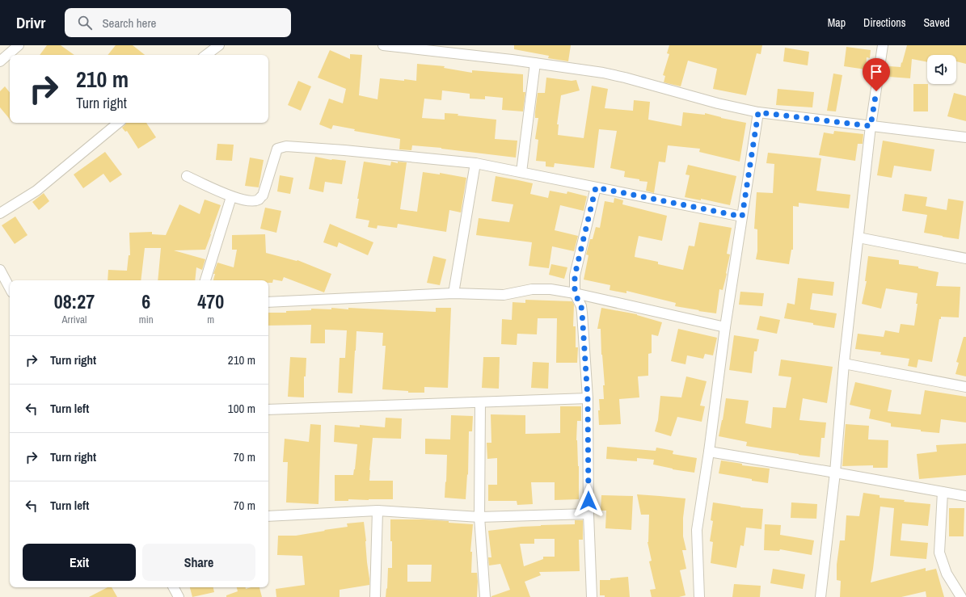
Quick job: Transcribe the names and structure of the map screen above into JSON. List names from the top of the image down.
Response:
{
  "page": {
    "header": "Drivr",
    "search": "Search here",
    "nav": ["Map", "Directions", "Saved"],
    "turn": ["210 m", "Turn right"],
    "eta": [
      "08:27",
      "Arrival",
      "6",
      "min",
      "470",
      "m"
    ],
    "list": [
      {
        "name": "Turn right",
        "value": "210 m"
      },
      {
        "name": "Turn left",
        "value": "100 m"
      },
      {
        "name": "Turn right",
        "value": "70 m"
      },
      {
        "name": "Turn left",
        "value": "70 m"
      }
    ],
    "buttons": ["Exit", "Share"]
  }
}
